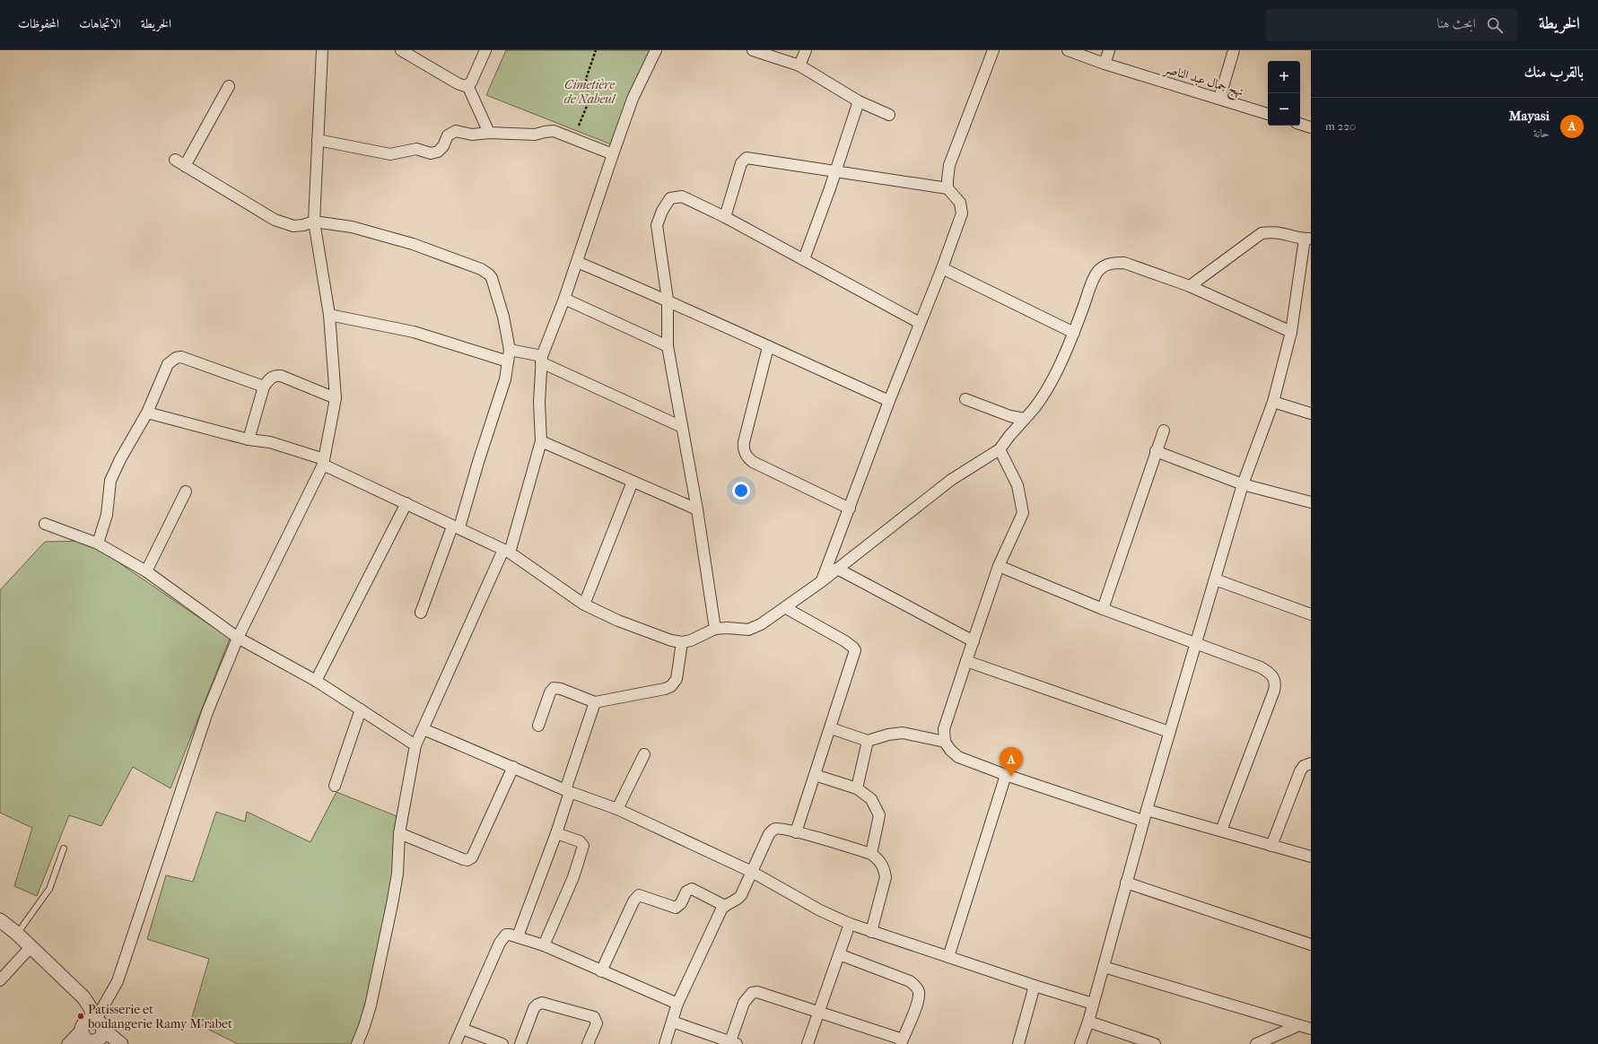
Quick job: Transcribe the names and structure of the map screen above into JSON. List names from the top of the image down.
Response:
{
  "streets": {
    "street": ["نهج جمال عبد الناصر"]
  },
  "parks": ["Cimetière de Nabeul"],
  "places": ["Patisserie et boulangerie Ramy M'rabet"],
  "page": {
    "header": "الخريطة",
    "search": "ابحث هنا",
    "nav": ["الخريطة", "الاتجاهات", "المحفوظات"],
    "heading": "بالقرب منك",
    "map_buttons": ["+", "−"],
    "list": [
      {
        "mark": "A",
        "name": "Mayasi",
        "note": "حانة",
        "value": "220 m"
      }
    ],
    "pins": "A"
  }
}
